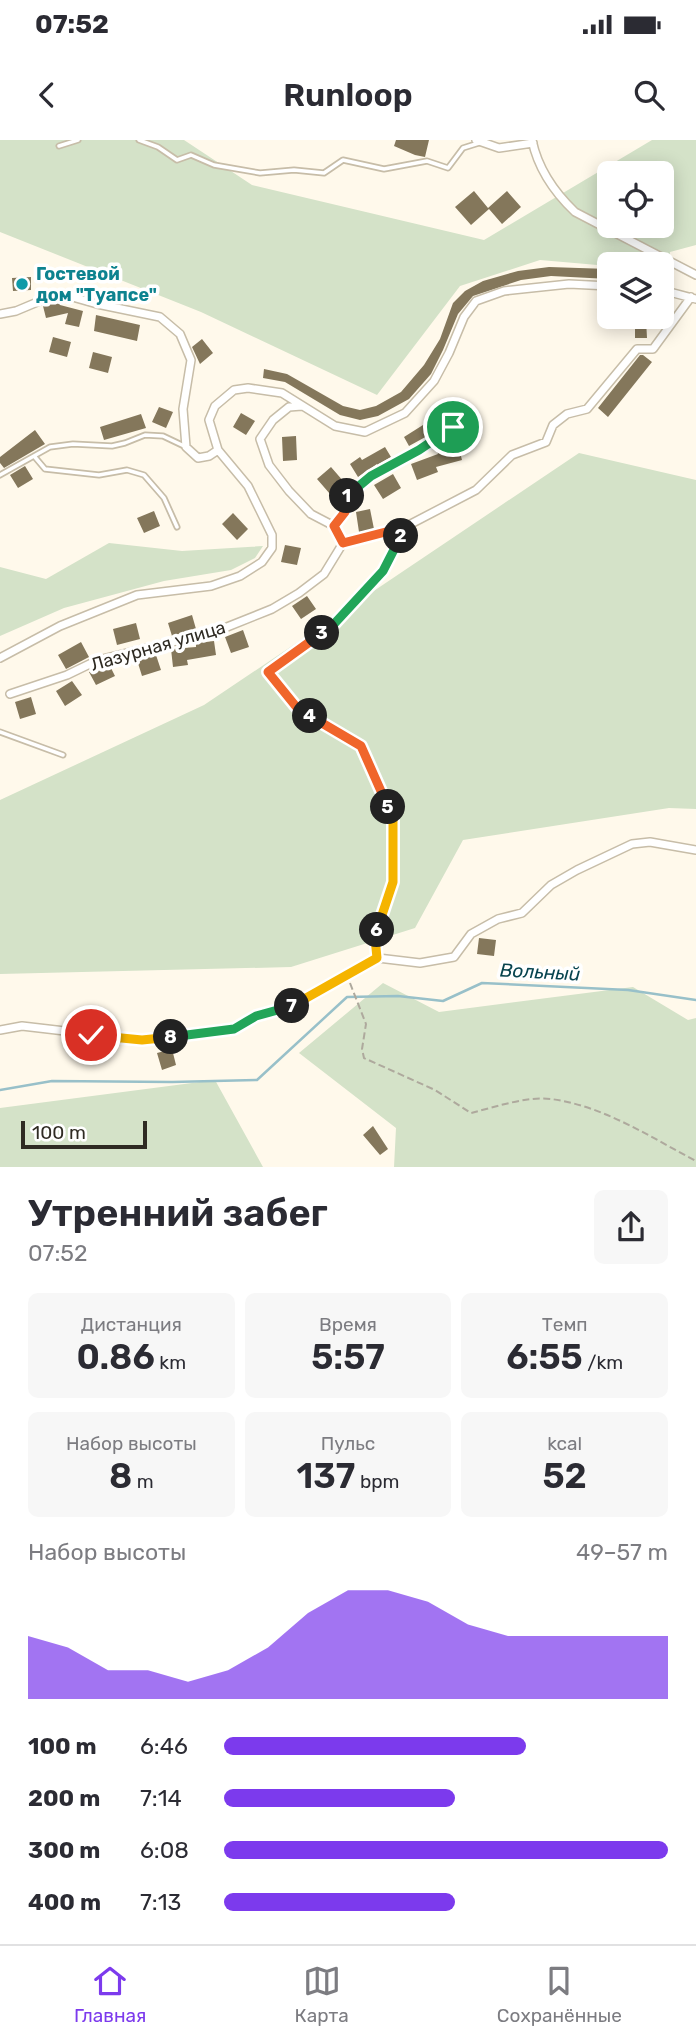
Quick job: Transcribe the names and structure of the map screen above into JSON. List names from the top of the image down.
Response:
{
  "streets": {
    "street": ["Лазурная улица"]
  },
  "water": ["Вольный"],
  "places": ["Гостевой дом \"Туапсе\""],
  "scale_bar": "100 m",
  "page": {
    "status": "07:52",
    "header": "Runloop",
    "pins": [
      "1",
      "2",
      "3",
      "4",
      "5",
      "6",
      "7",
      "8"
    ],
    "scale": "100 m",
    "heading": ["Утренний забег", "07:52"],
    "stats": [
      ["Дистанция", "0.86 km"],
      ["Время", "5:57"],
      ["Темп", "6:55 /km"],
      ["Набор высоты", "8 m"],
      ["Пульс", "137 bpm"],
      ["kcal", "52"]
    ],
    "chart": ["Набор высоты", "49–57 m"],
    "list": [
      {
        "name": "100 m",
        "note": "6:46"
      },
      {
        "name": "200 m",
        "note": "7:14"
      },
      {
        "name": "300 m",
        "note": "6:08"
      },
      {
        "name": "400 m",
        "note": "7:13"
      }
    ],
    "tabs": ["Главная", "Карта", "Сохранённые"]
  }
}
